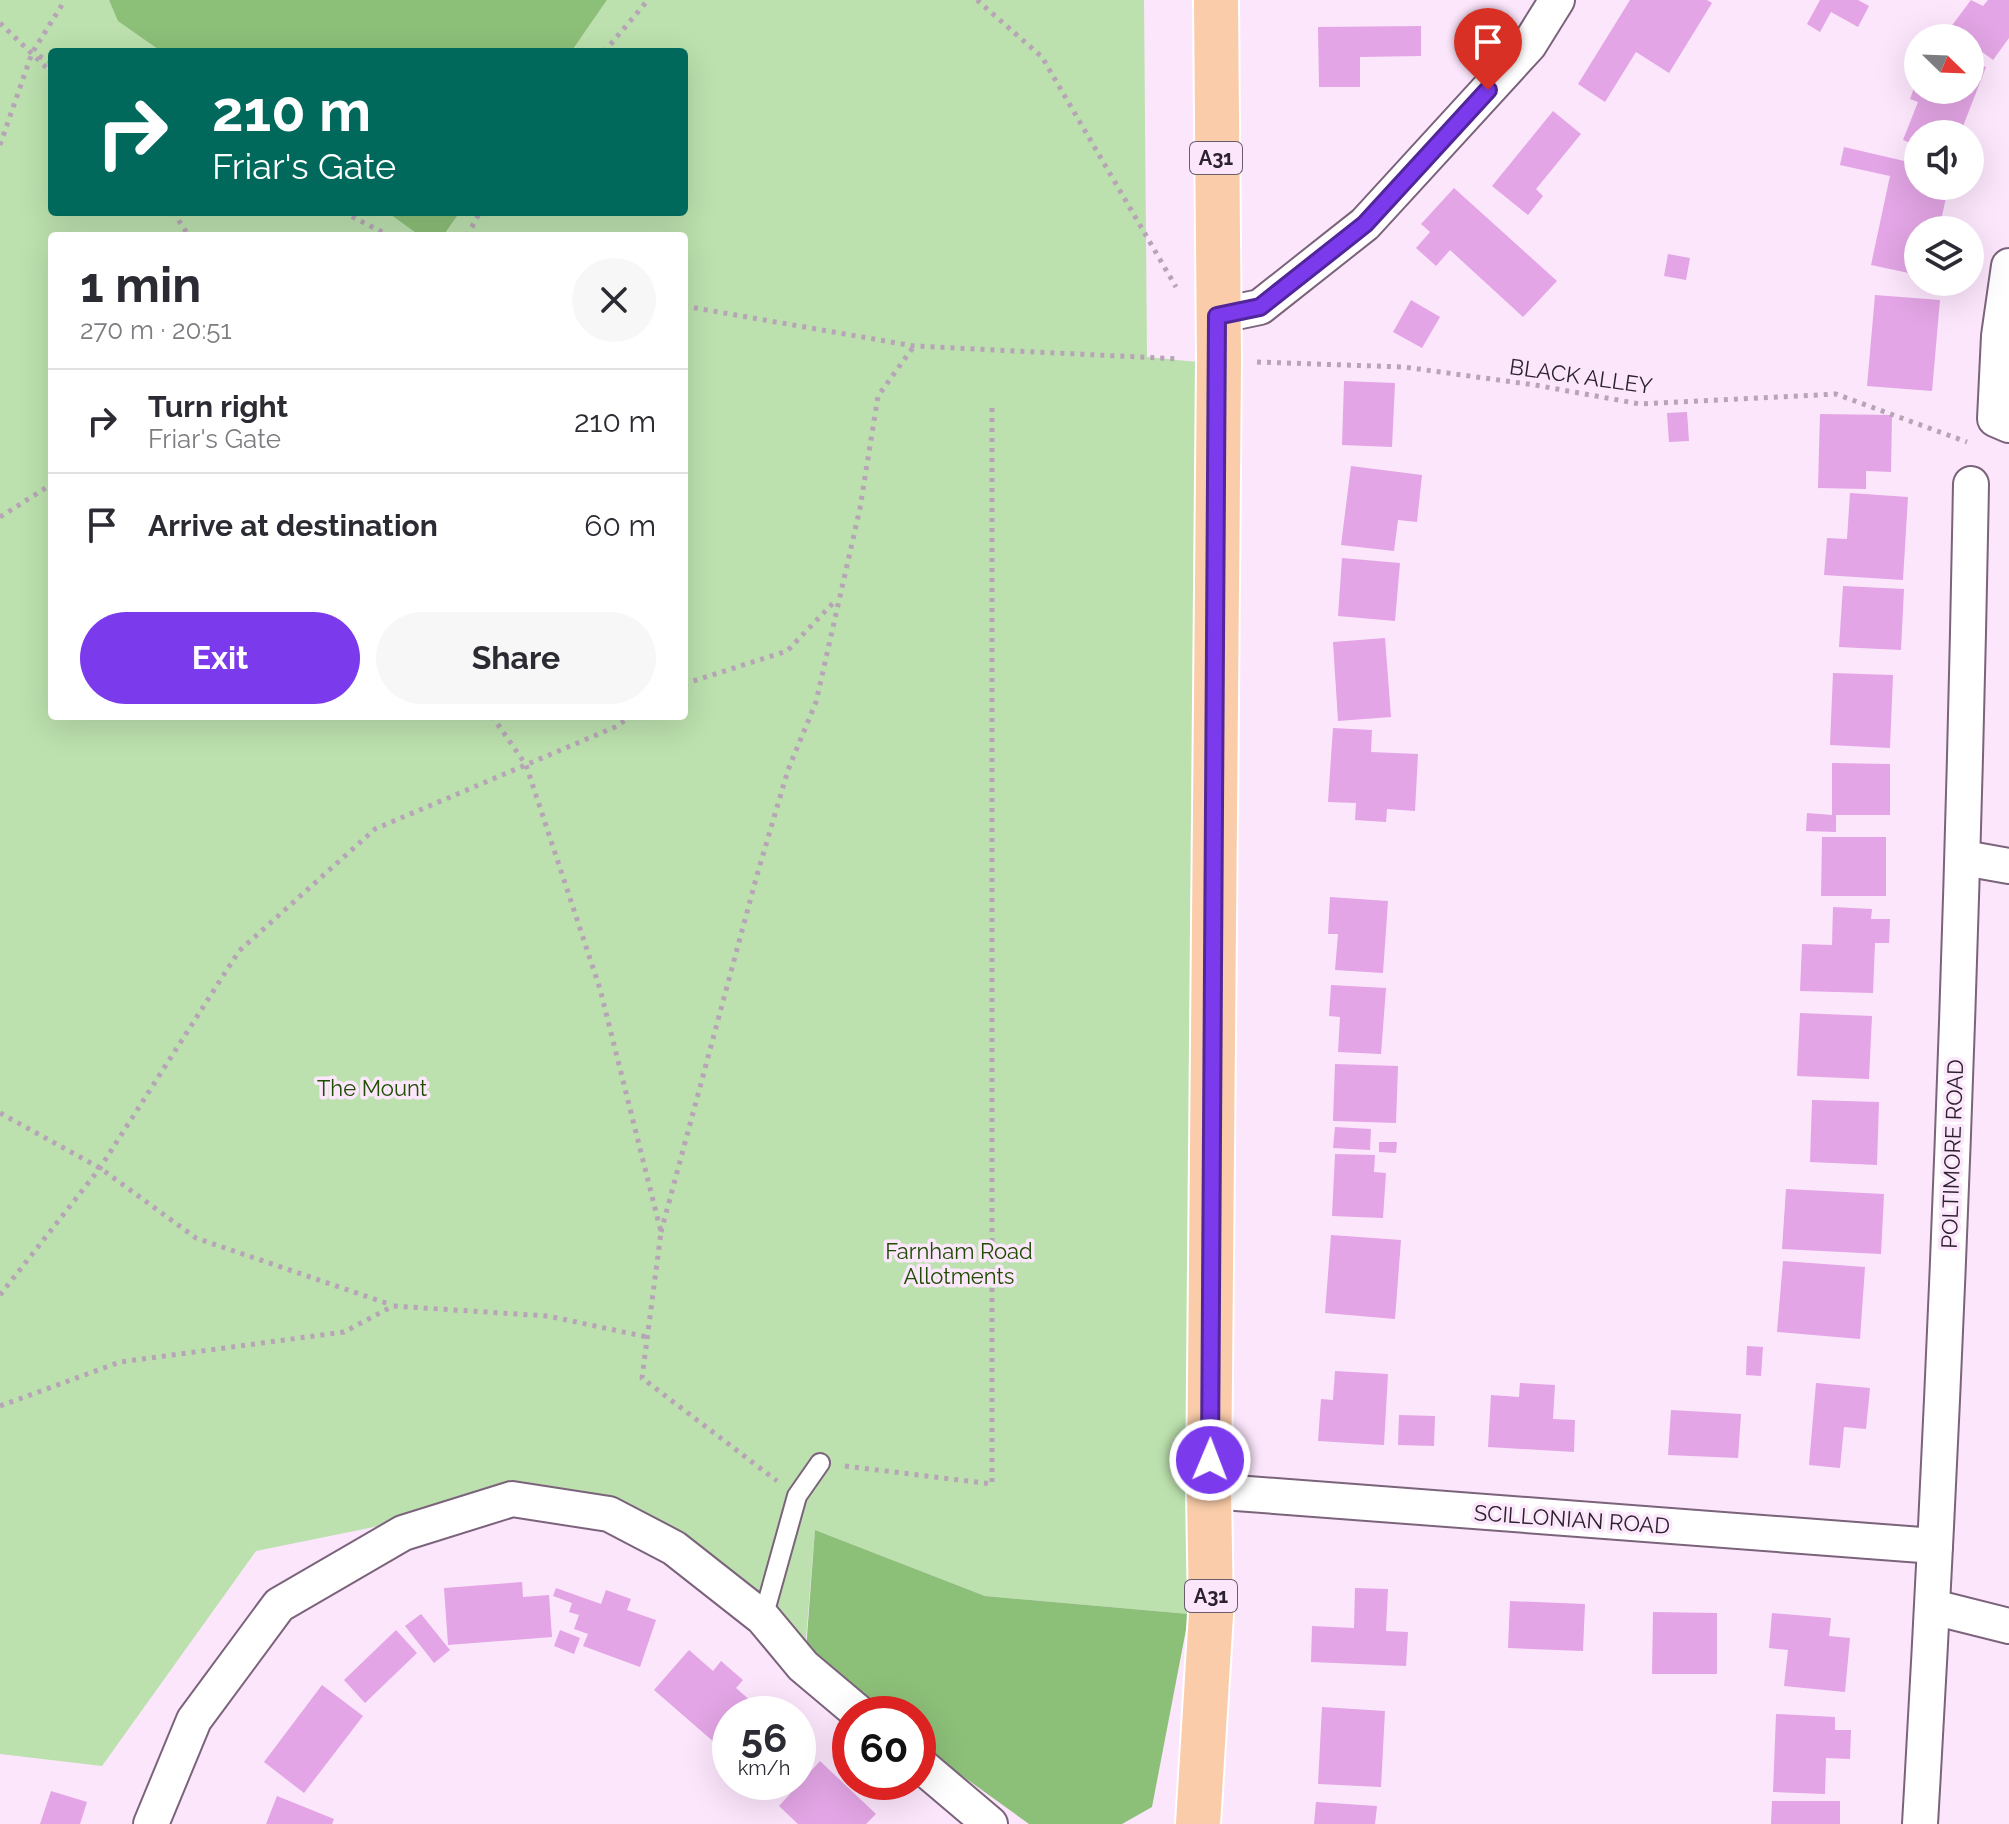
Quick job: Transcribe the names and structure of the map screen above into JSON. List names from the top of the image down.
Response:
{
  "streets": {
    "main road": ["A31"],
    "street": ["POLTIMORE ROAD", "SCILLONIAN ROAD"],
    "path": ["BLACK ALLEY"]
  },
  "crossings": [
    ["A31", "BLACK ALLEY"],
    ["A31", "SCILLONIAN ROAD"],
    ["POLTIMORE ROAD", "SCILLONIAN ROAD"]
  ],
  "parks": ["The Mount", "Farnham Road Allotments"],
  "north": "bottom right",
  "page": {
    "turn": ["210 m", "Friar's Gate"],
    "heading": ["1 min", "270 m · 20:51"],
    "list": [
      {
        "name": "Turn right",
        "note": "Friar's Gate",
        "value": "210 m"
      },
      {
        "name": "Arrive at destination",
        "value": "60 m"
      }
    ],
    "buttons": ["Exit", "Share"],
    "speed": "56 km/h",
    "limit": "60"
  }
}
